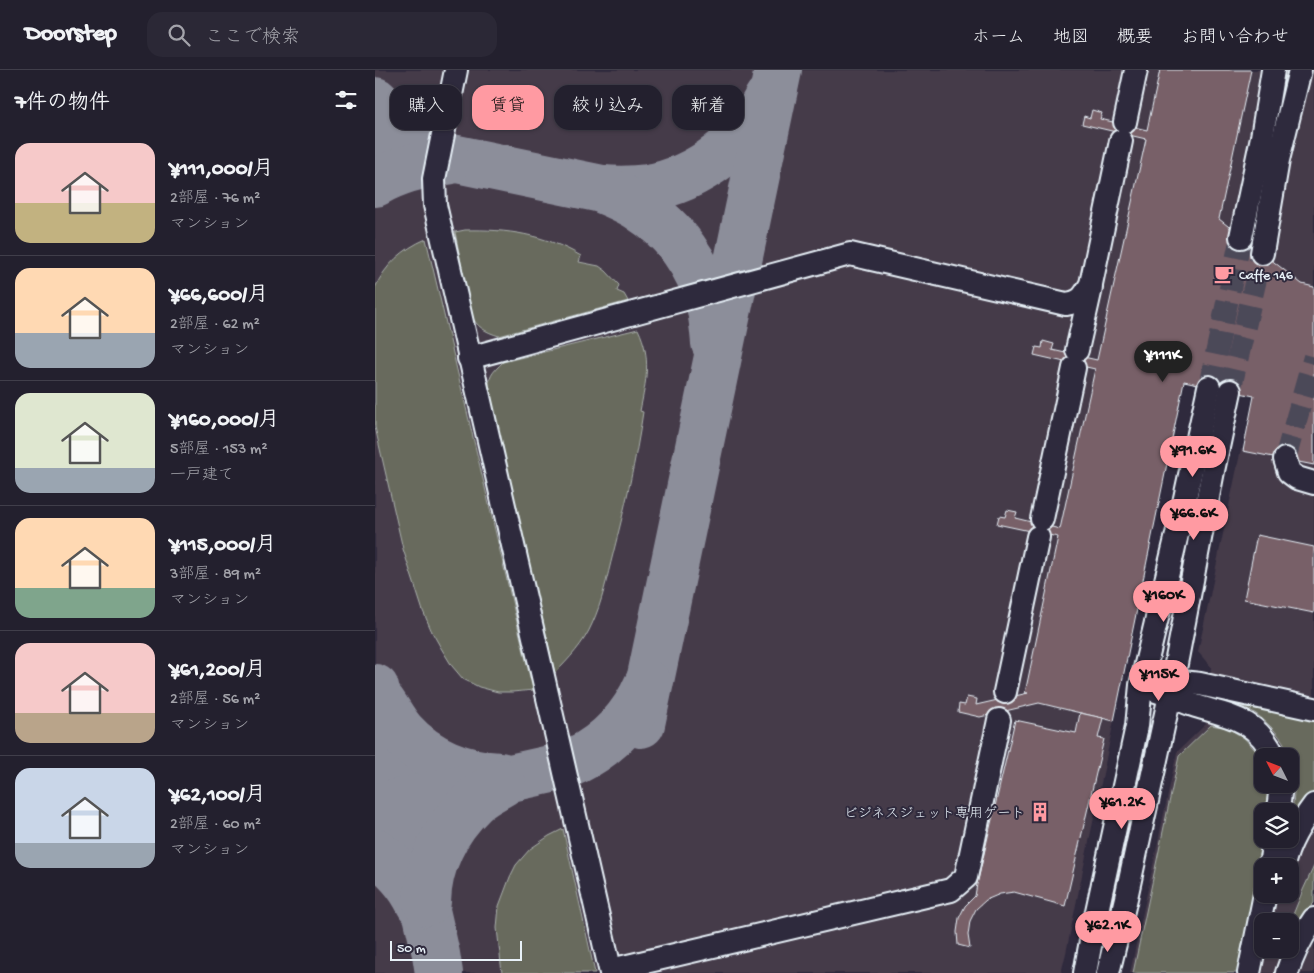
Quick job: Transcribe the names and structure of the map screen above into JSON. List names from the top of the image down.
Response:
{
  "places": {
    "cafe": ["Caffe 146"],
    "building": ["ビジネスジェット専用ゲート"]
  },
  "scale_bar": "50 m",
  "north": "top left",
  "page": {
    "header": "Doorstep",
    "search": "ここで検索",
    "nav": [
      "ホーム",
      "地図",
      "概要",
      "お問い合わせ"
    ],
    "heading": "7件の物件",
    "chip": [
      "購入",
      "賃貸",
      "絞り込み",
      "新着"
    ],
    "list": [
      {
        "name": "¥111,000/月",
        "note": "2部屋 · 76 m² · マンション"
      },
      {
        "name": "¥66,600/月",
        "note": "2部屋 · 62 m² · マンション"
      },
      {
        "name": "¥160,000/月",
        "note": "5部屋 · 153 m² · 一戸建て"
      },
      {
        "name": "¥115,000/月",
        "note": "3部屋 · 89 m² · マンション"
      },
      {
        "name": "¥61,200/月",
        "note": "2部屋 · 56 m² · マンション"
      },
      {
        "name": "¥62,100/月",
        "note": "2部屋 · 60 m² · マンション"
      }
    ],
    "price": [
      "¥111K",
      "¥91.6K",
      "¥66.6K",
      "¥160K",
      "¥115K",
      "¥61.2K",
      "¥62.1K"
    ],
    "map_buttons": ["+", "−"],
    "scale": "50 m"
  }
}
